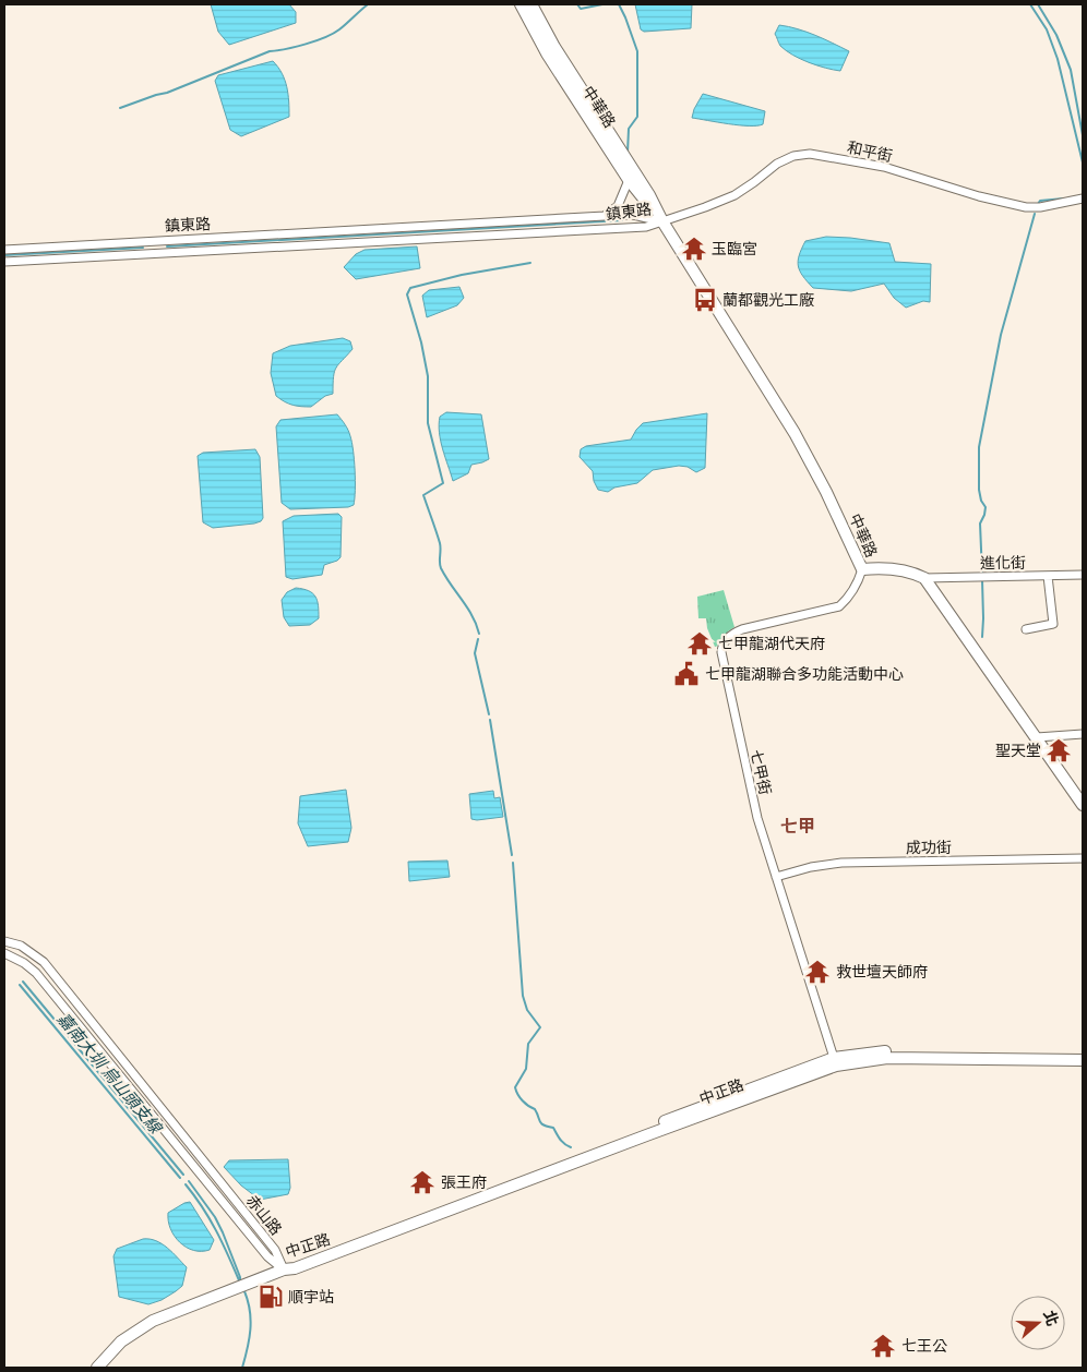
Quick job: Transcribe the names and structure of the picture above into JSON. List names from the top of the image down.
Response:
{
  "streets": {
    "main road": ["中華路", "中正路"],
    "street": [
      "和平街",
      "鎮東路",
      "進化街",
      "七甲街",
      "成功街",
      "赤山路"
    ]
  },
  "crossings": [
    ["中華路", "和平街"],
    ["中華路", "鎮東路"],
    ["中華路", "進化街"],
    ["中華路", "七甲街"],
    ["和平街", "鎮東路"],
    ["七甲街", "成功街"],
    ["七甲街", "中正路"],
    ["中正路", "赤山路"]
  ],
  "districts": ["七甲"],
  "water": ["嘉南大圳 烏山頭支線"],
  "places": {
    "temple": [
      "玉臨宮",
      "七甲龍湖代天府",
      "聖天堂",
      "救世壇天師府",
      "張王府",
      "七王公"
    ],
    "bus stop": ["蘭都觀光工廠"],
    "public building": ["七甲龍湖聯合多功能活動中心"],
    "fuel station": ["順宇站"]
  },
  "north": "right"
}
